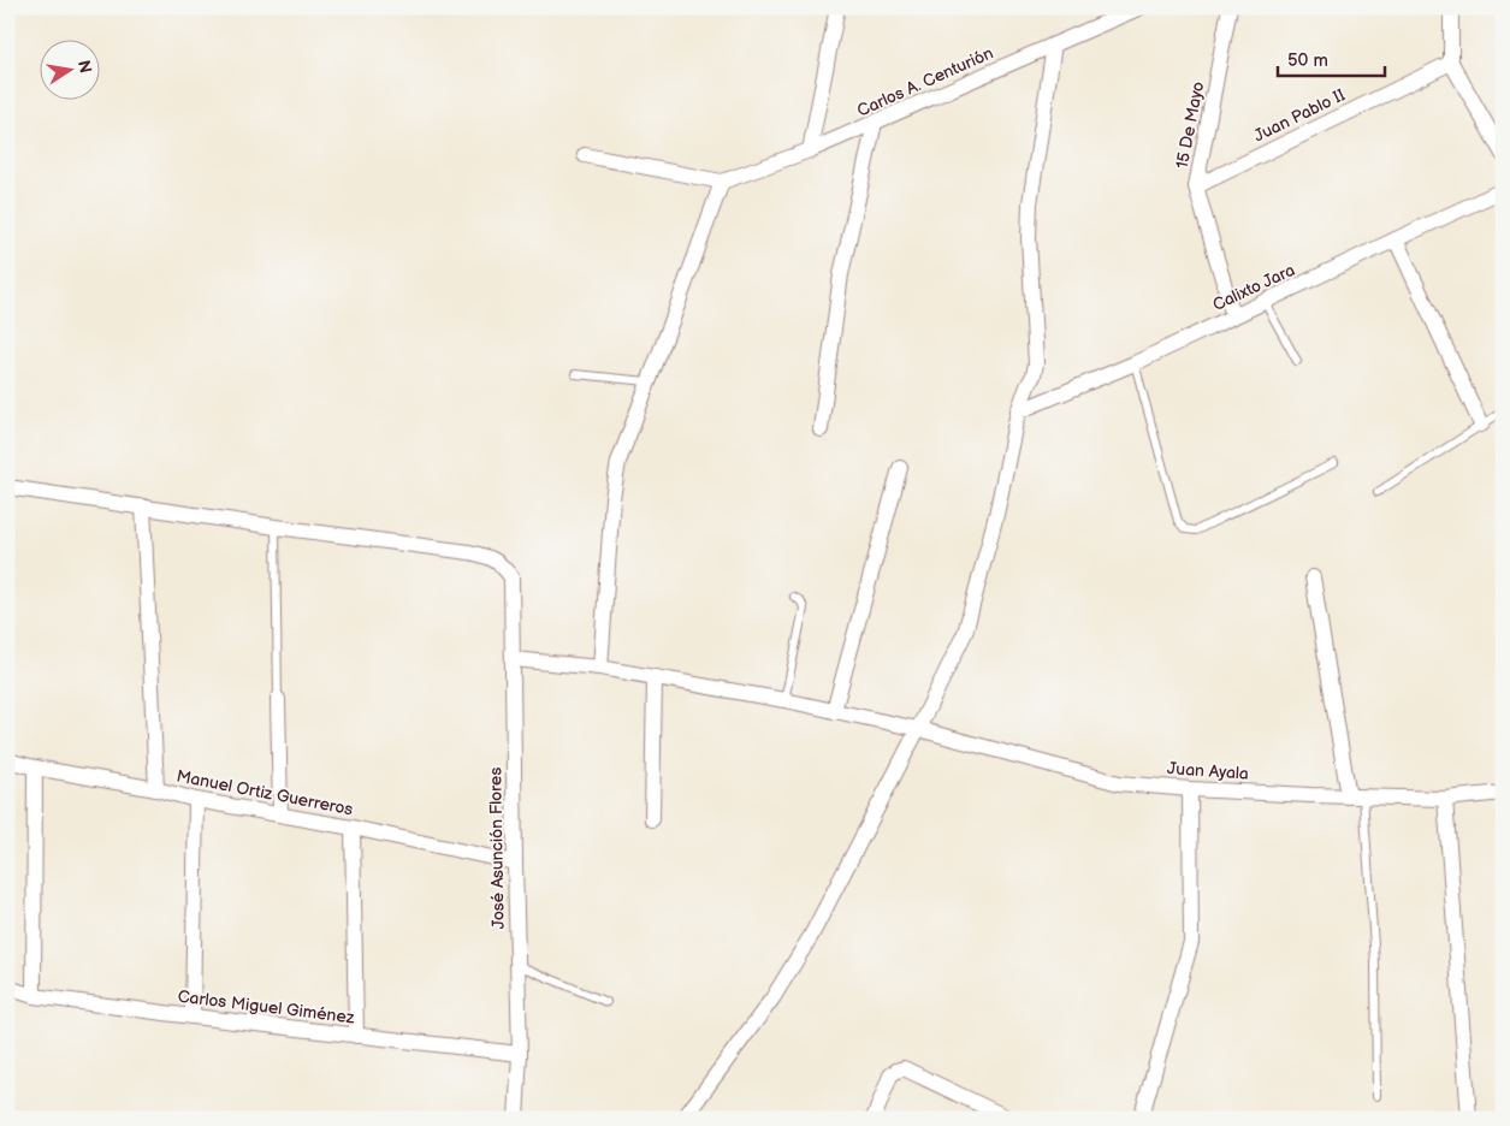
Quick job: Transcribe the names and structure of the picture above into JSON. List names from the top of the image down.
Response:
{
  "streets": {
    "street": [
      "Carlos A. Centurión",
      "Juan Pablo II",
      "15 De Mayo",
      "Calixto Jara",
      "Juan Ayala",
      "Manuel Ortiz Guerreros",
      "José Asunción Flores",
      "Carlos Miguel Giménez"
    ]
  },
  "crossings": [
    ["Juan Pablo II", "15 De Mayo"],
    ["15 De Mayo", "Calixto Jara"],
    ["Juan Ayala", "José Asunción Flores"],
    ["Manuel Ortiz Guerreros", "José Asunción Flores"],
    ["José Asunción Flores", "Carlos Miguel Giménez"]
  ],
  "scale_bar": "50 m",
  "north": "right"
}
